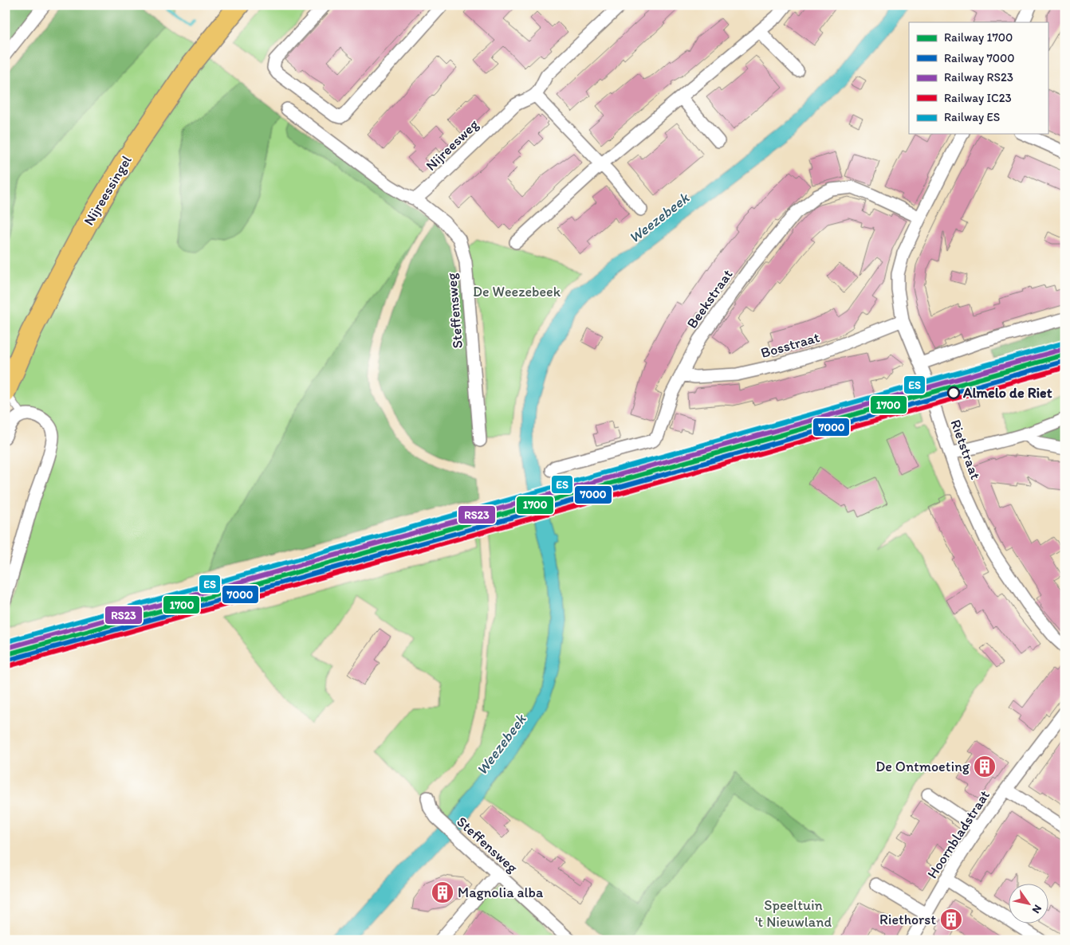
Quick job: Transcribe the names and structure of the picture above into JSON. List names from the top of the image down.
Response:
{
  "streets": {
    "main road": ["Nijreessingel"],
    "street": [
      "Nijreesweg",
      "Beekstraat",
      "Steffensweg",
      "Bosstraat",
      "Rietstraat",
      "Hoornbladstraat"
    ]
  },
  "crossings": [
    ["Nijreesweg", "Steffensweg"],
    ["Beekstraat", "Bosstraat"],
    ["Beekstraat", "Rietstraat"],
    ["Bosstraat", "Rietstraat"]
  ],
  "water": ["Weezebeek"],
  "parks": ["De Weezebeek", "Speeltuin 't Nieuwland"],
  "places": {
    "other": ["Almelo de Riet"],
    "building": ["De Ontmoeting", "Magnolia alba", "Riethorst"]
  },
  "lines": [
    "rail line ES",
    "rail line RS23",
    "rail line 1700",
    "rail line 7000",
    "rail line IC23"
  ],
  "legend": [
    "Railway 1700",
    "Railway 7000",
    "Railway RS23",
    "Railway IC23",
    "Railway ES"
  ],
  "north": "bottom right"
}
